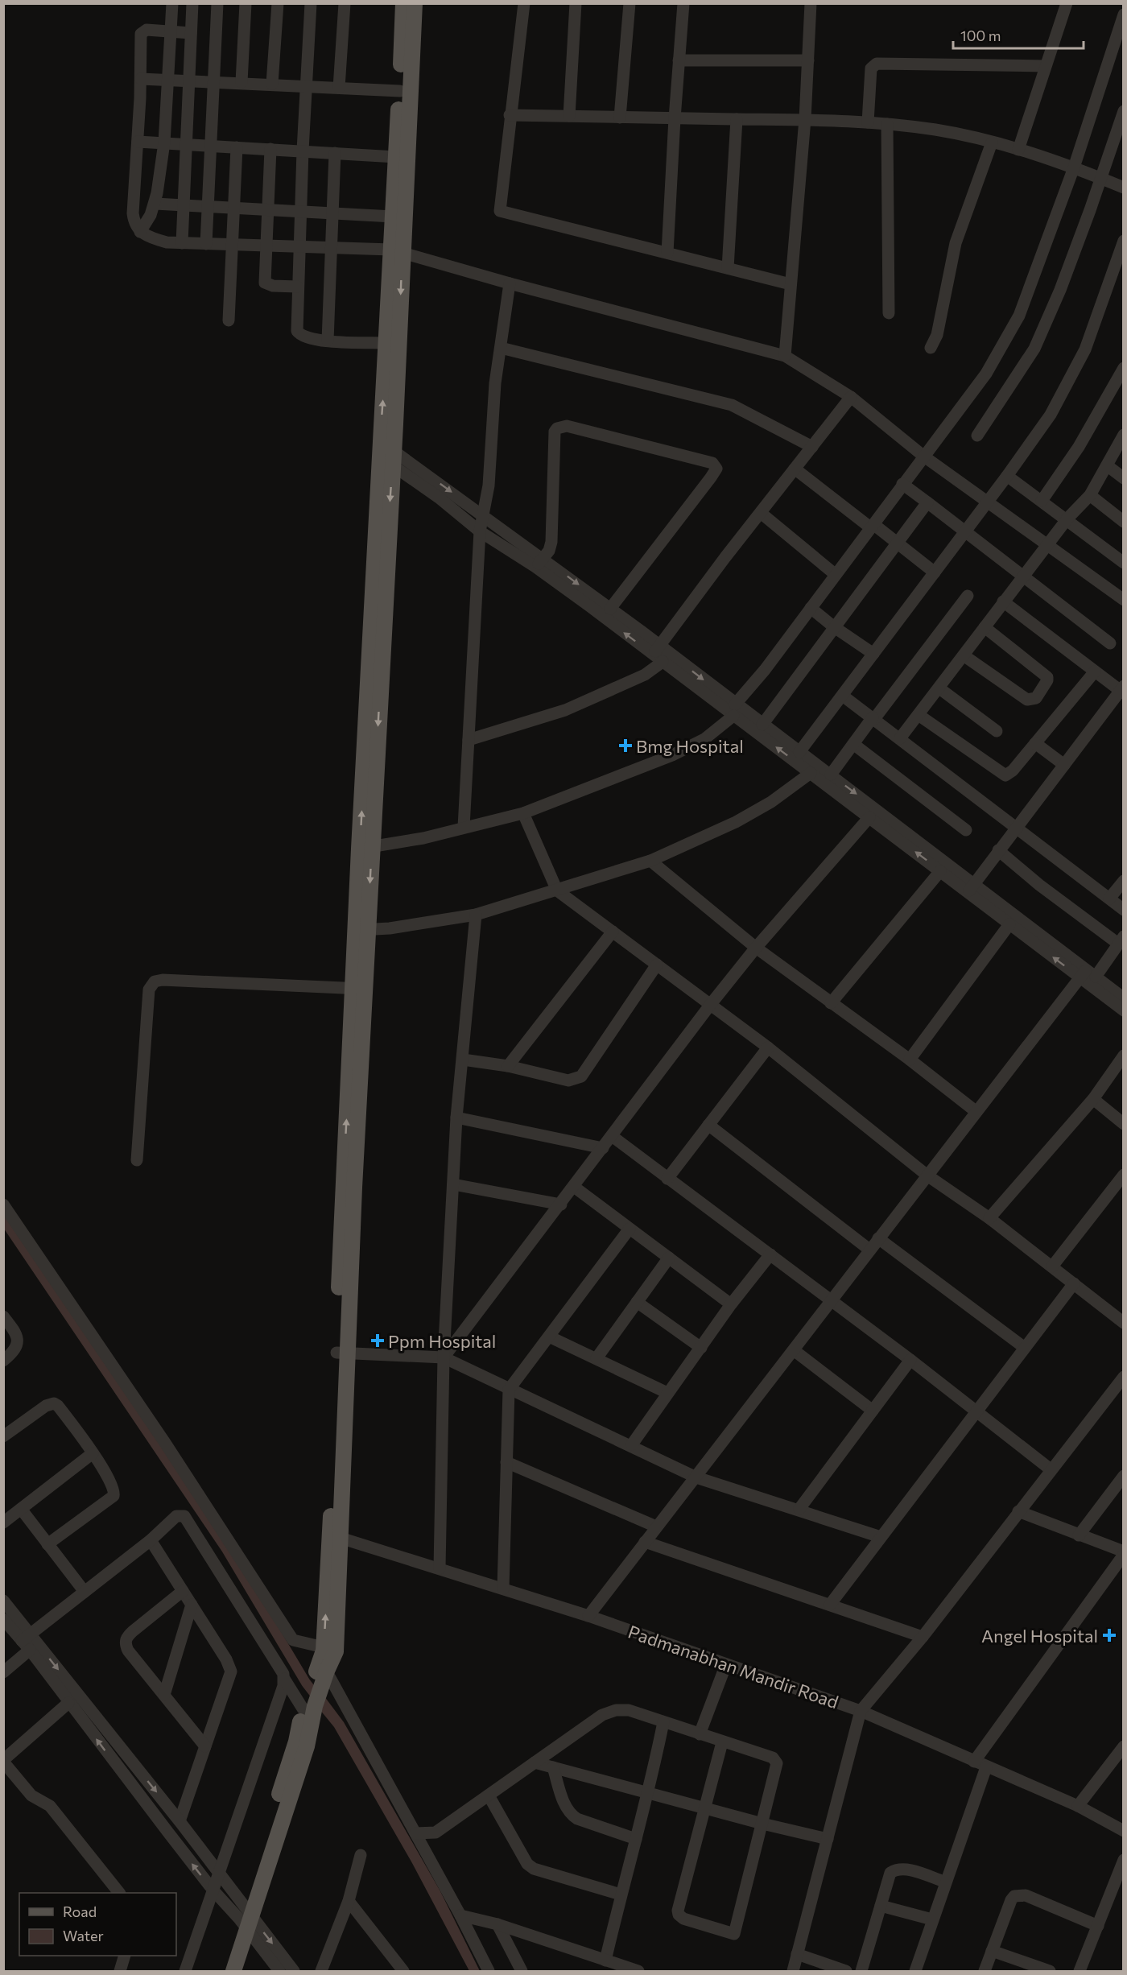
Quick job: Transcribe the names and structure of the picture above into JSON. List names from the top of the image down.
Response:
{
  "streets": {
    "street": ["Padmanabhan Mandir Road"]
  },
  "places": {
    "health": ["Bmg Hospital", "Ppm Hospital", "Angel Hospital"]
  },
  "legend": ["Road", "Water"],
  "scale_bar": "100 m"
}
